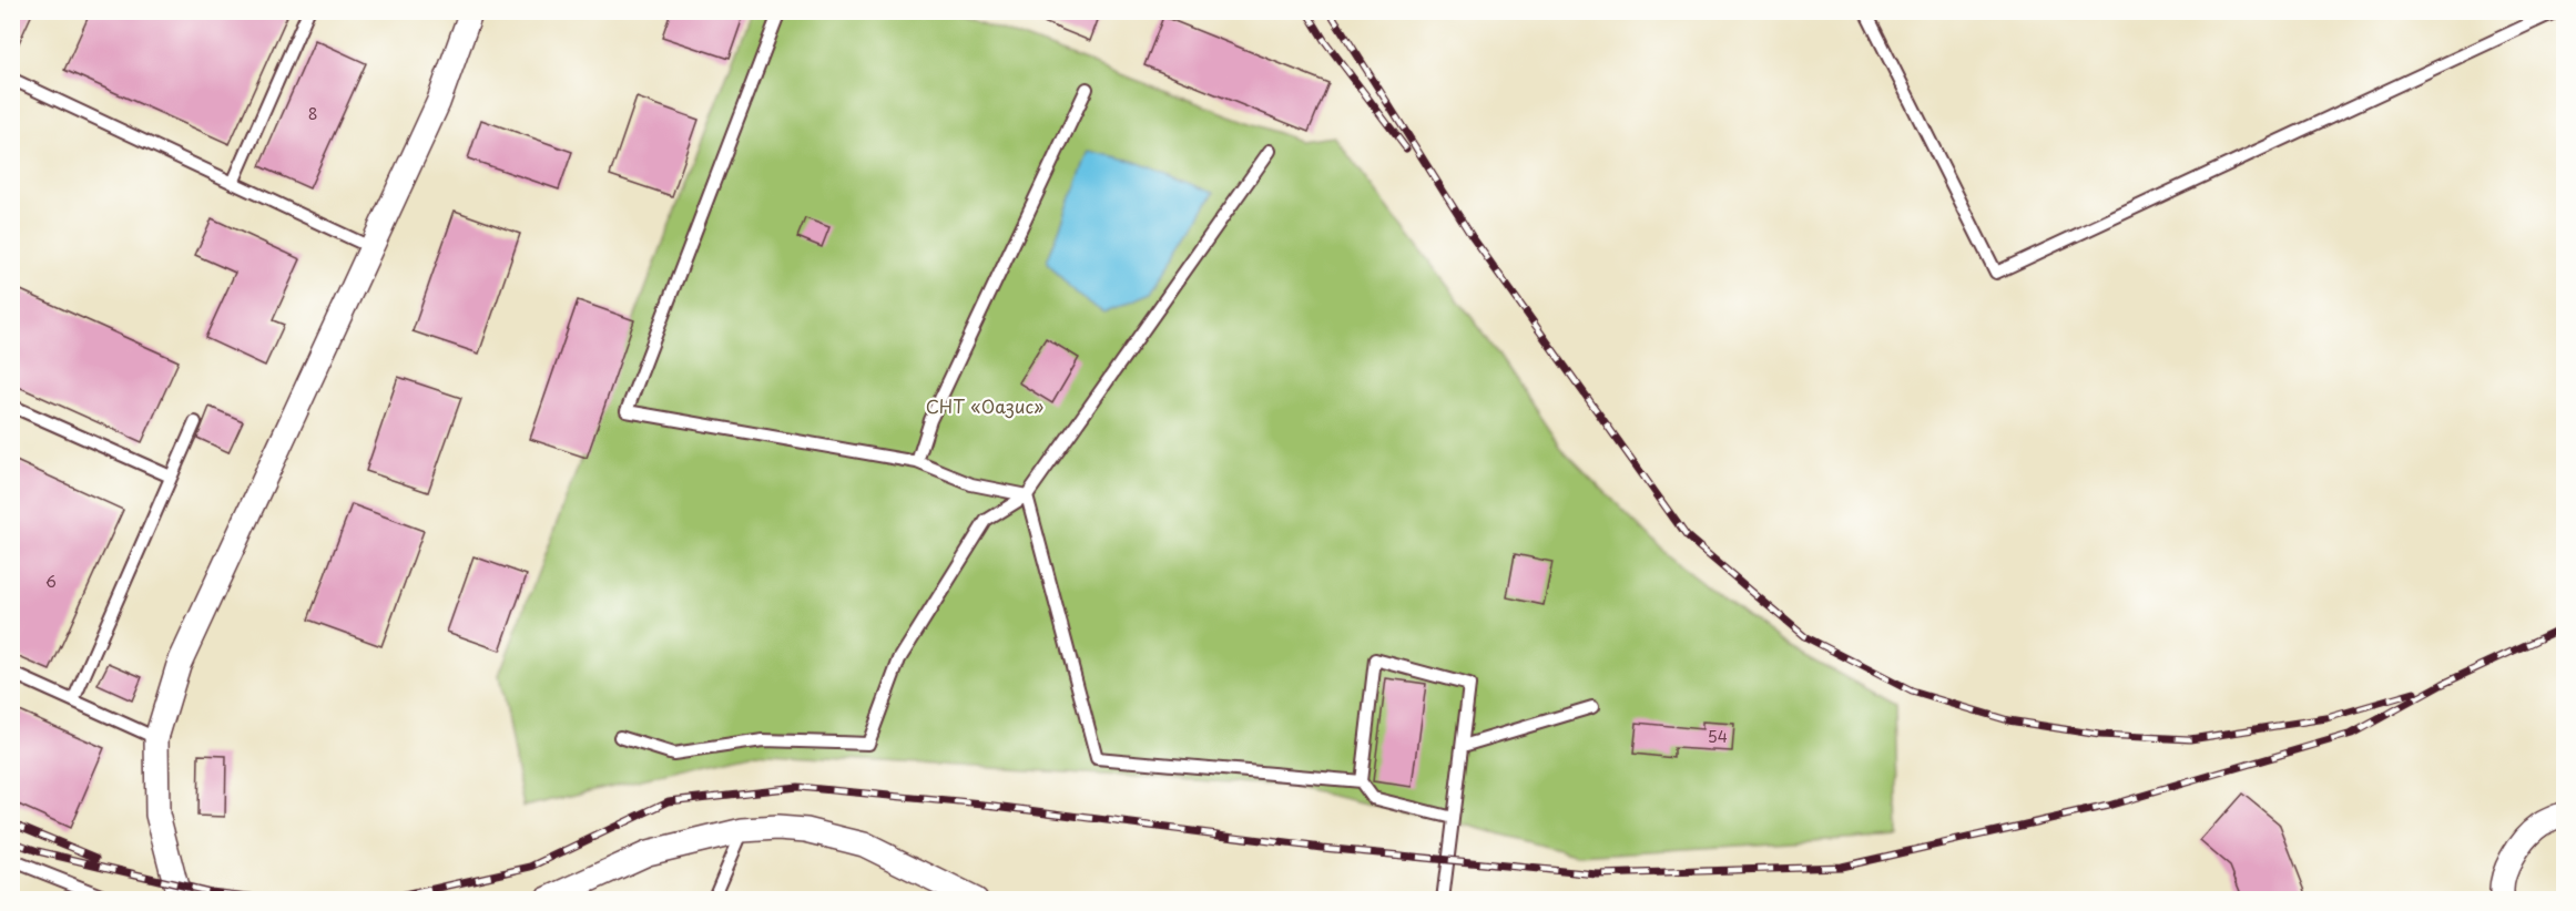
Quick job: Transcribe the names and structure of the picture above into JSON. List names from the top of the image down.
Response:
{
  "parks": ["СНТ «Оазис»"],
  "house_numbers": ["8", "6", "54"]
}
